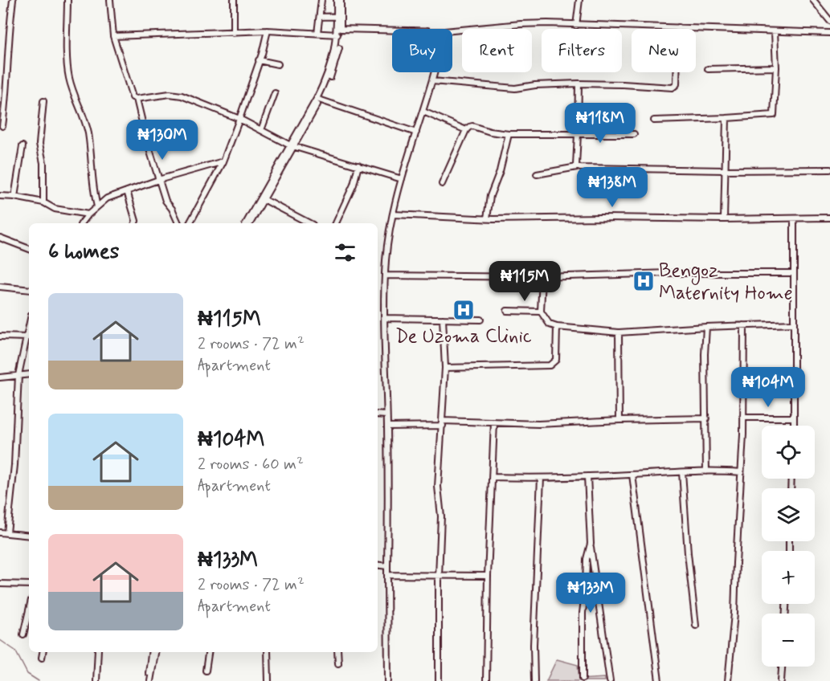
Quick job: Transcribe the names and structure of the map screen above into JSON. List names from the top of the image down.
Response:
{
  "places": {
    "hospital": ["Bengoz Maternity Home", "De Uzoma Clinic"]
  },
  "page": {
    "chip": [
      "Buy",
      "Rent",
      "Filters",
      "New"
    ],
    "price": [
      "₦118M",
      "₦130M",
      "₦138M",
      "₦115M",
      "₦104M",
      "₦133M"
    ],
    "heading": "6 homes",
    "list": [
      {
        "name": "₦115M",
        "note": "2 rooms · 72 m² · Apartment"
      },
      {
        "name": "₦104M",
        "note": "2 rooms · 60 m² · Apartment"
      },
      {
        "name": "₦133M",
        "note": "2 rooms · 72 m² · Apartment"
      }
    ],
    "map_buttons": ["+", "−"]
  }
}
